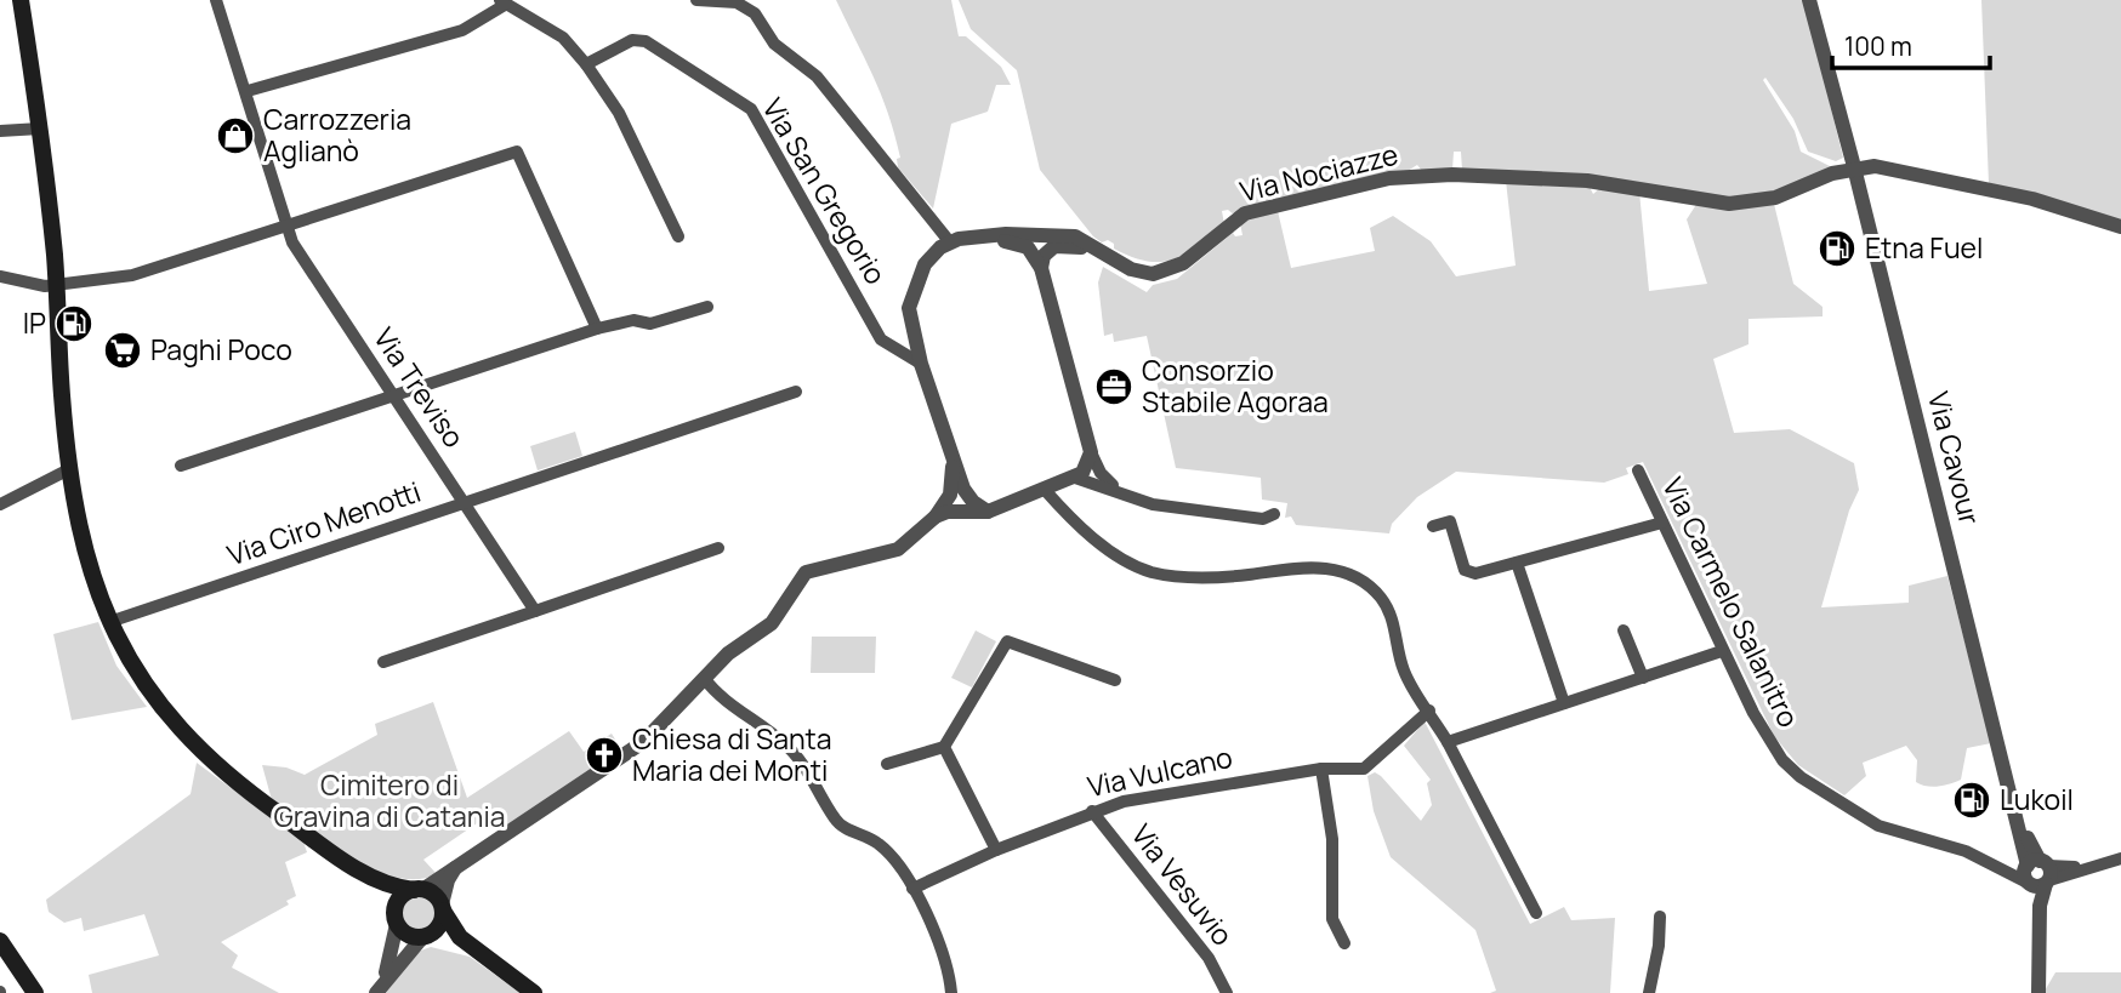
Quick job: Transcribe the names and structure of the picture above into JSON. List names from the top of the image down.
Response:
{
  "streets": {
    "street": [
      "Via Nociazze",
      "Via San Gregorio",
      "Via Treviso",
      "Via Cavour",
      "Via Ciro Menotti",
      "Via Carmelo Salanitro",
      "Via Vulcano",
      "Via Vesuvio"
    ]
  },
  "crossings": [
    ["Via Nociazze", "Via Cavour"],
    ["Via Treviso", "Via Ciro Menotti"],
    ["Via Cavour", "Via Carmelo Salanitro"],
    ["Via Vulcano", "Via Vesuvio"]
  ],
  "parks": ["Cimitero di Gravina di Catania"],
  "places": {
    "shop": ["Carrozzeria Aglianò"],
    "fuel station": ["Etna Fuel", "IP", "Lukoil"],
    "supermarket": ["Paghi Poco"],
    "office": ["Consorzio Stabile Agoraa"],
    "church": ["Chiesa di Santa Maria dei Monti"]
  },
  "scale_bar": "100 m"
}
